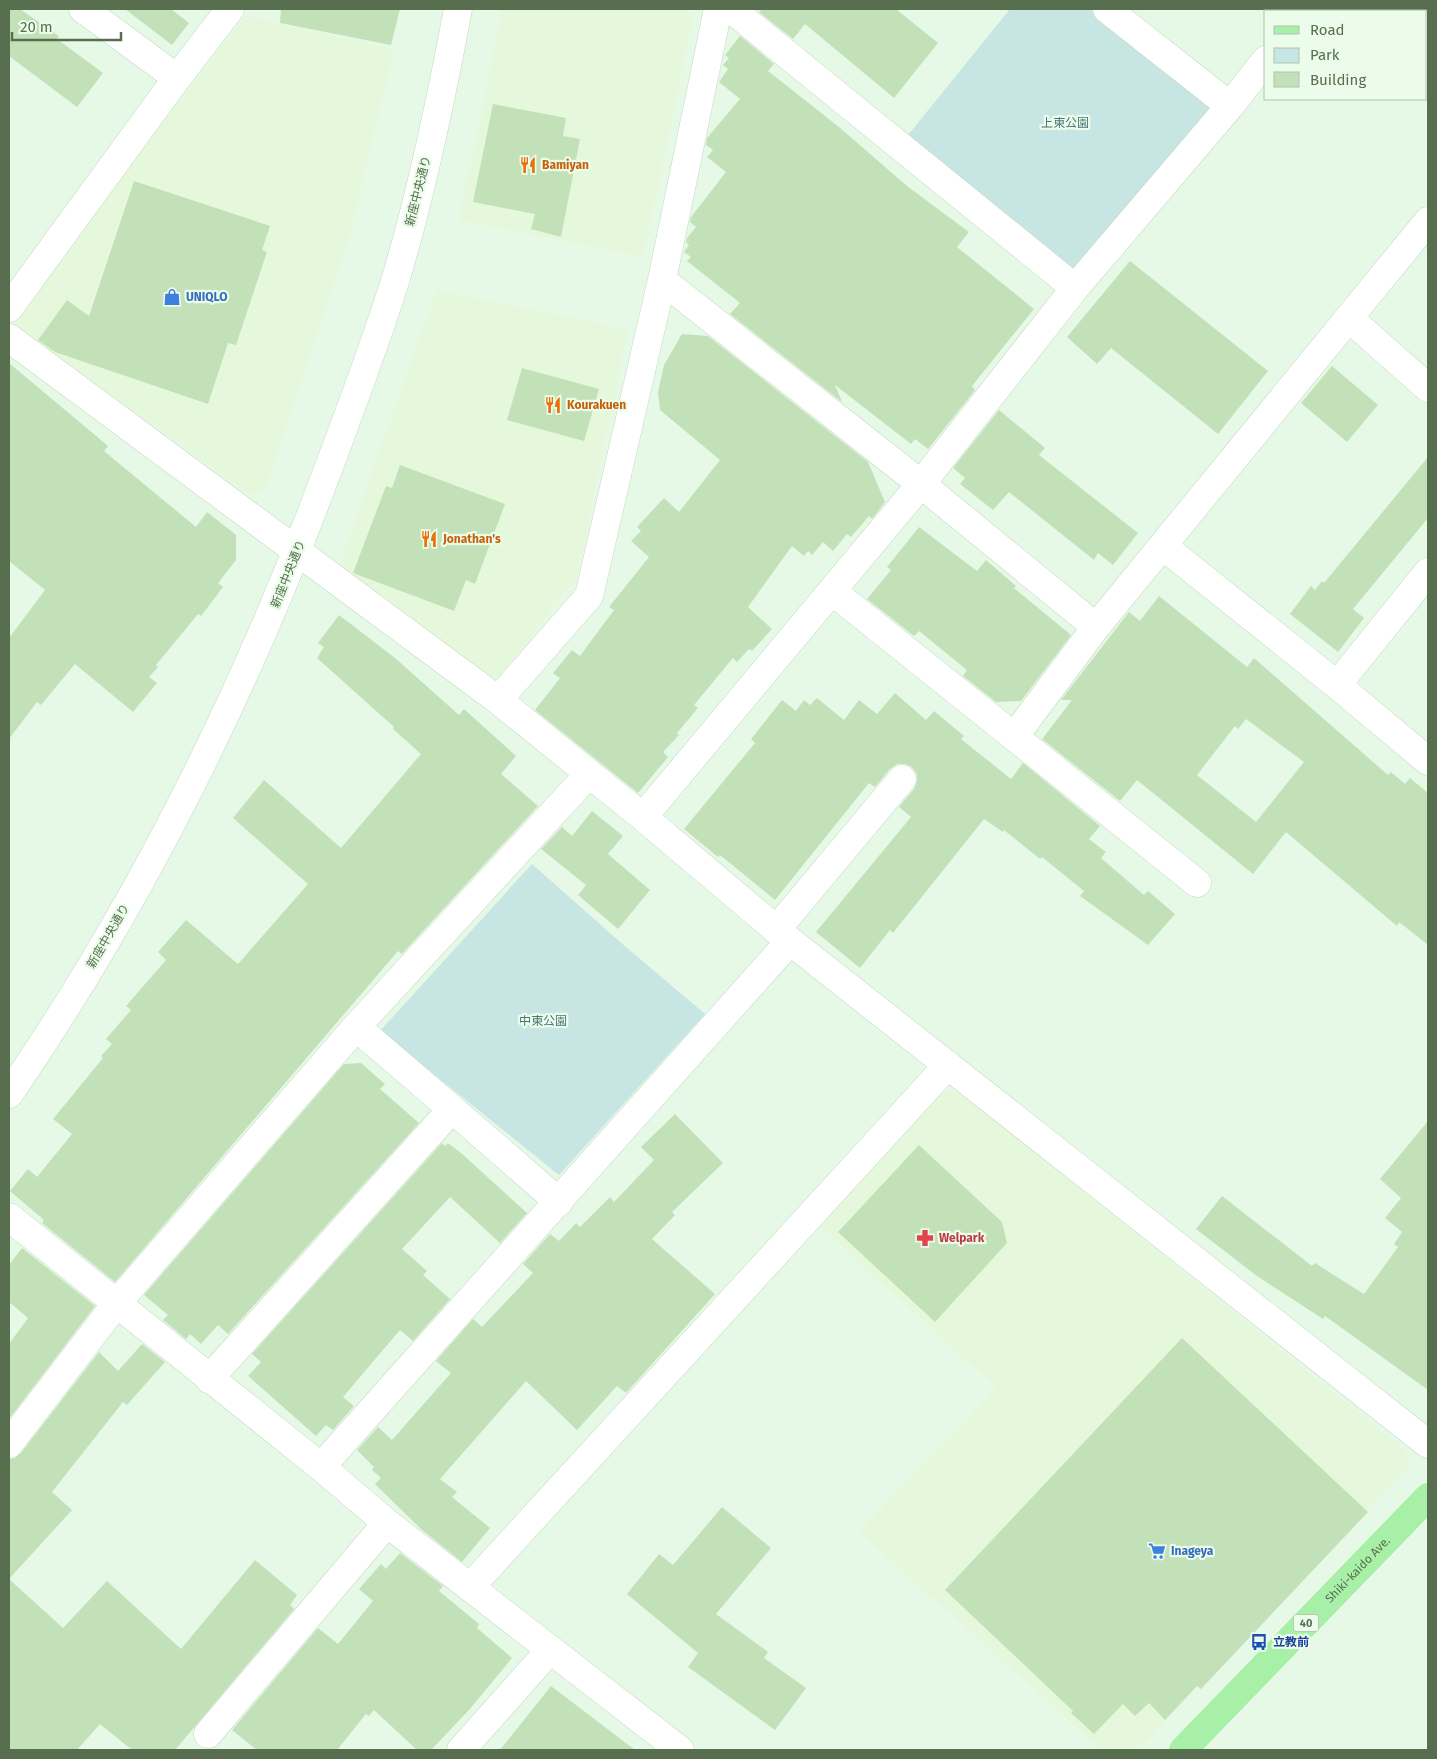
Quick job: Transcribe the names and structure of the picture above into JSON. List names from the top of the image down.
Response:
{
  "streets": {
    "main road": ["Shiki-kaido Ave.", "40"],
    "street": ["新座中央通り"]
  },
  "parks": ["上東公園", "中東公園"],
  "places": {
    "restaurant": ["Bamiyan", "Kourakuen", "Jonathan's"],
    "shop": ["UNIQLO"],
    "pharmacy": ["Welpark"],
    "supermarket": ["Inageya"],
    "bus stop": ["立教前"]
  },
  "legend": ["Road", "Park", "Building"],
  "scale_bar": "20 m"
}
